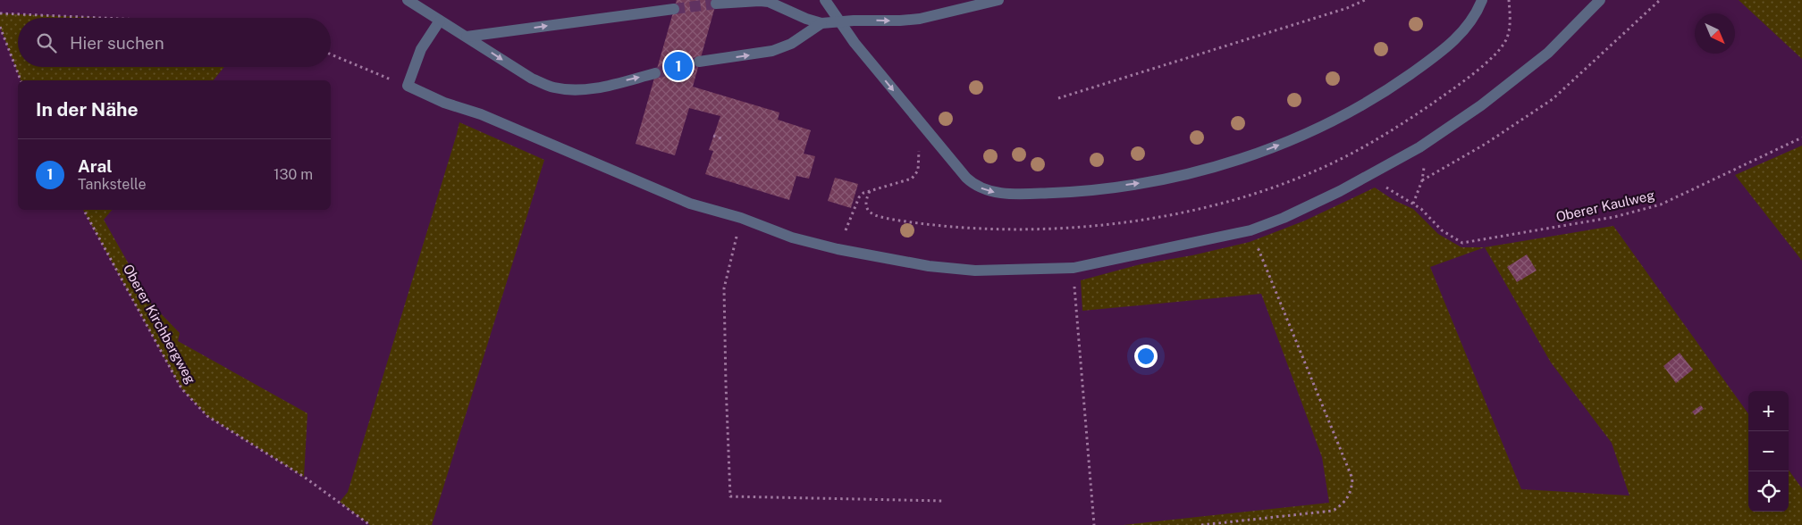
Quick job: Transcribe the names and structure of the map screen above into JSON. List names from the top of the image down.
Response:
{
  "streets": {
    "path": ["Oberer Kaulweg", "Oberer Kirchbergweg"]
  },
  "north": "bottom right",
  "page": {
    "search": "Hier suchen",
    "pins": "1",
    "heading": "In der Nähe",
    "list": [
      {
        "mark": "1",
        "name": "Aral",
        "note": "Tankstelle",
        "value": "130 m"
      }
    ],
    "map_buttons": ["+", "−"]
  }
}
